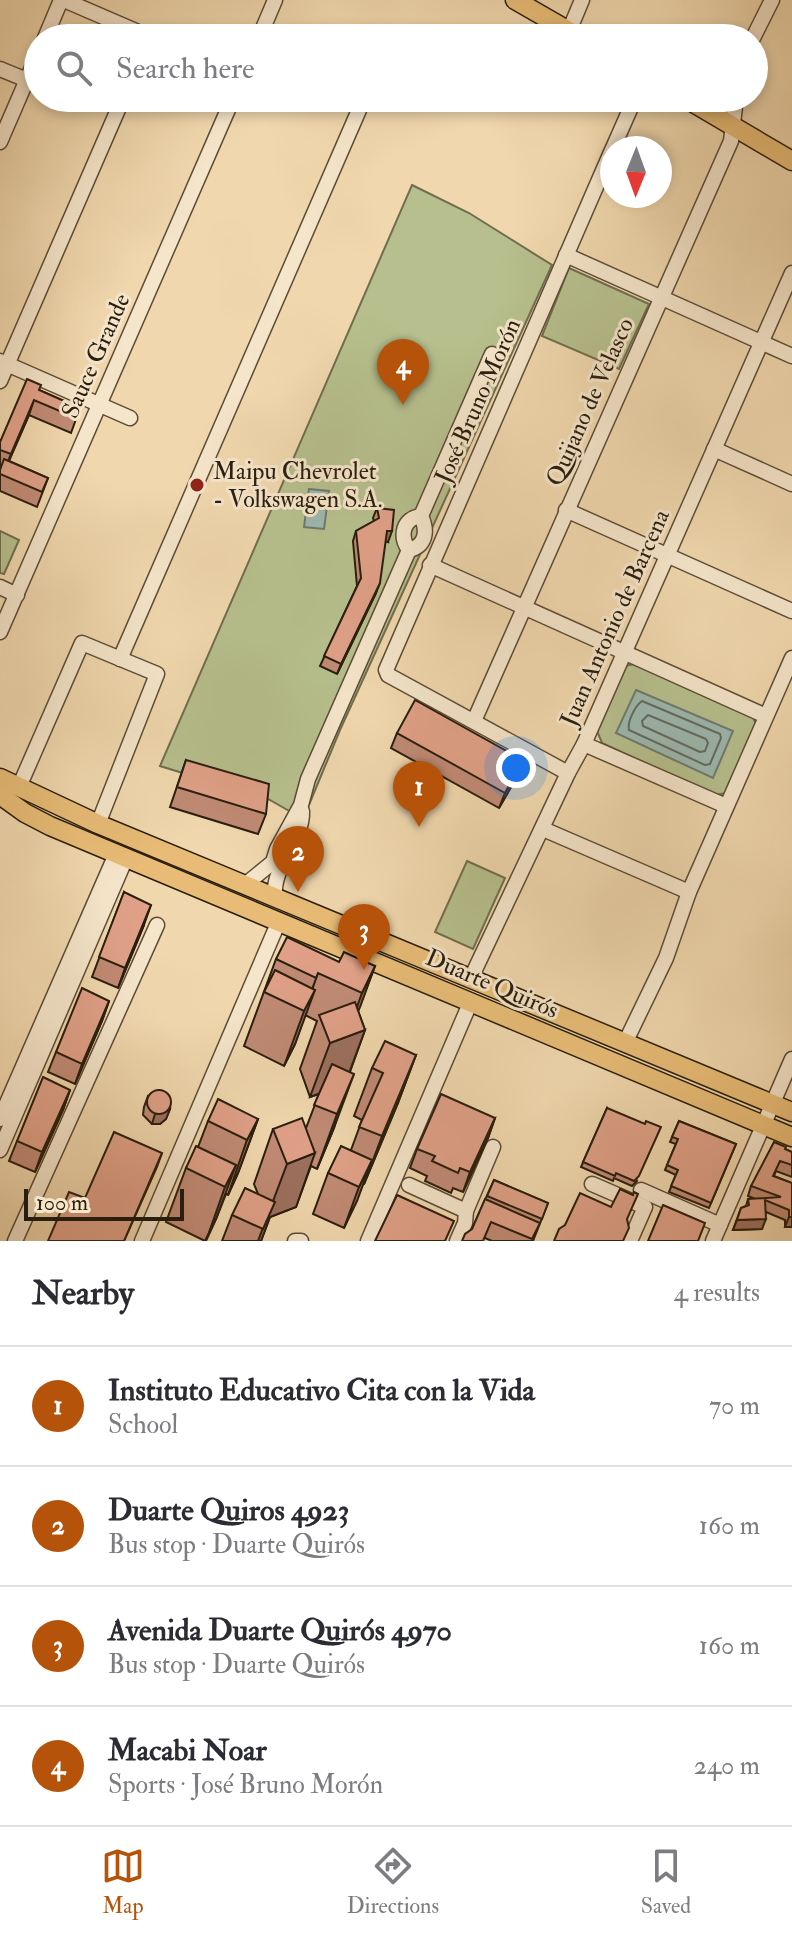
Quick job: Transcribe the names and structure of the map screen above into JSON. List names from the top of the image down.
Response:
{
  "streets": {
    "main road": ["Duarte Quirós"],
    "street": [
      "Sauce Grande",
      "José Bruno Morón",
      "Quijano de Velasco",
      "Juan Antonio de Barcena"
    ]
  },
  "crossings": [
    ["José Bruno Morón", "Quijano de Velasco"],
    ["Juan Antonio de Barcena", "Duarte Quirós"]
  ],
  "places": ["Maipu Chevrolet - Volkswagen S.A."],
  "scale_bar": "100 m",
  "north": "bottom",
  "page": {
    "search": "Search here",
    "pins": [
      "4",
      "1",
      "2",
      "3"
    ],
    "scale": "100 m",
    "heading": ["Nearby", "4 results"],
    "list": [
      {
        "mark": "1",
        "name": "Instituto Educativo Cita con la Vida",
        "note": "School",
        "value": "70 m"
      },
      {
        "mark": "2",
        "name": "Duarte Quiros 4923",
        "note": "Bus stop · Duarte Quirós",
        "value": "160 m"
      },
      {
        "mark": "3",
        "name": "Avenida Duarte Quirós 4970",
        "note": "Bus stop · Duarte Quirós",
        "value": "160 m"
      },
      {
        "mark": "4",
        "name": "Macabi Noar",
        "note": "Sports · José Bruno Morón",
        "value": "240 m"
      }
    ],
    "nav": ["Map", "Directions", "Saved"]
  }
}
